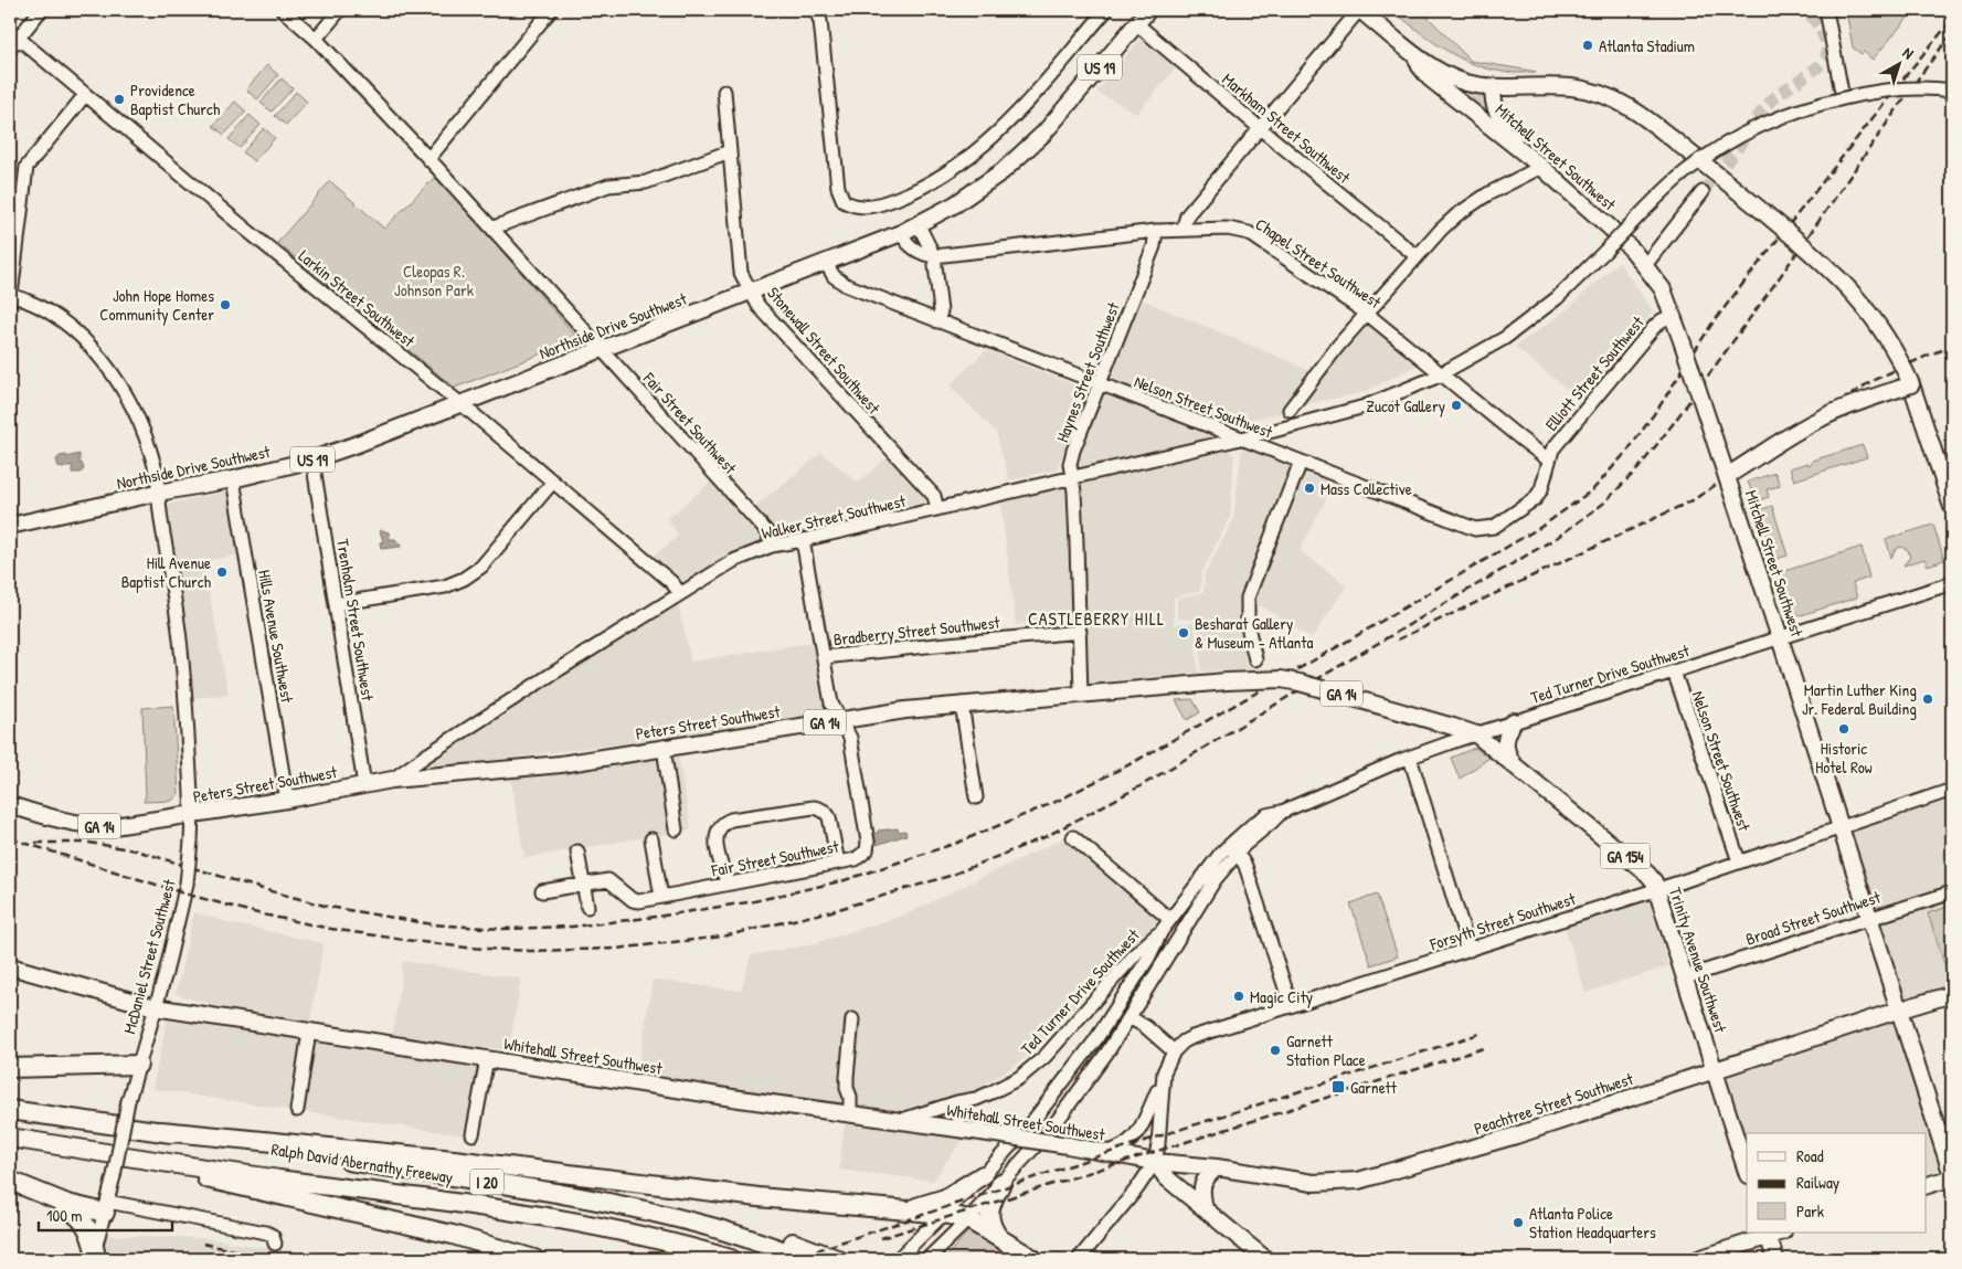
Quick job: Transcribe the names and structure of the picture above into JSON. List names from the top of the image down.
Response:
{
  "streets": {
    "highway": ["Ralph David Abernathy Freeway", "I 20"],
    "main road": [
      "US 19",
      "Mitchell Street Southwest",
      "Northside Drive Southwest",
      "GA 14",
      "Peters Street Southwest",
      "GA 154",
      "Trinity Avenue Southwest",
      "Whitehall Street Southwest",
      "Peachtree Street Southwest"
    ],
    "street": [
      "Markham Street Southwest",
      "Chapel Street Southwest",
      "Larkin Street Southwest",
      "Stonewall Street Southwest",
      "Haynes Street Southwest",
      "Elliott Street Southwest",
      "Nelson Street Southwest",
      "Fair Street Southwest",
      "Walker Street Southwest",
      "Trenholm Street Southwest",
      "Bradberry Street Southwest",
      "Hills Avenue Southwest",
      "Ted Turner Drive Southwest",
      "Broad Street Southwest",
      "Forsyth Street Southwest",
      "McDaniel Street Southwest"
    ]
  },
  "crossings": [
    ["Markham Street Southwest", "Northside Drive Southwest"],
    ["Mitchell Street Southwest", "Elliott Street Southwest"],
    ["Mitchell Street Southwest", "Ted Turner Drive Southwest"],
    ["Mitchell Street Southwest", "Broad Street Southwest"],
    ["Mitchell Street Southwest", "Forsyth Street Southwest"],
    ["Mitchell Street Southwest", "Peachtree Street Southwest"],
    ["Chapel Street Southwest", "Haynes Street Southwest"],
    ["Chapel Street Southwest", "Elliott Street Southwest"],
    ["Chapel Street Southwest", "Nelson Street Southwest"],
    ["Chapel Street Southwest", "Walker Street Southwest"],
    ["Larkin Street Southwest", "Northside Drive Southwest"],
    ["Larkin Street Southwest", "Walker Street Southwest"],
    ["Northside Drive Southwest", "Stonewall Street Southwest"],
    ["Northside Drive Southwest", "Nelson Street Southwest"],
    ["Northside Drive Southwest", "Fair Street Southwest"],
    ["Northside Drive Southwest", "Trenholm Street Southwest"],
    ["Northside Drive Southwest", "Hills Avenue Southwest"],
    ["Northside Drive Southwest", "McDaniel Street Southwest"],
    ["Stonewall Street Southwest", "Walker Street Southwest"],
    ["Haynes Street Southwest", "Nelson Street Southwest"],
    ["Haynes Street Southwest", "Walker Street Southwest"],
    ["Haynes Street Southwest", "Bradberry Street Southwest"],
    ["Haynes Street Southwest", "Peters Street Southwest"],
    ["Elliott Street Southwest", "Nelson Street Southwest"],
    ["Nelson Street Southwest", "Walker Street Southwest"],
    ["Nelson Street Southwest", "Ted Turner Drive Southwest"],
    ["Nelson Street Southwest", "Forsyth Street Southwest"],
    ["Fair Street Southwest", "Walker Street Southwest"],
    ["Fair Street Southwest", "Bradberry Street Southwest"],
    ["Fair Street Southwest", "Peters Street Southwest"],
    ["Walker Street Southwest", "Peters Street Southwest"],
    ["Trenholm Street Southwest", "Peters Street Southwest"],
    ["Hills Avenue Southwest", "Peters Street Southwest"],
    ["Ted Turner Drive Southwest", "Peters Street Southwest"],
    ["Ted Turner Drive Southwest", "Trinity Avenue Southwest"],
    ["Ted Turner Drive Southwest", "Whitehall Street Southwest"],
    ["Peters Street Southwest", "McDaniel Street Southwest"],
    ["Peters Street Southwest", "Trinity Avenue Southwest"],
    ["Broad Street Southwest", "Trinity Avenue Southwest"],
    ["Forsyth Street Southwest", "Trinity Avenue Southwest"],
    ["McDaniel Street Southwest", "Whitehall Street Southwest"],
    ["Trinity Avenue Southwest", "Peachtree Street Southwest"],
    ["Whitehall Street Southwest", "Peachtree Street Southwest"]
  ],
  "districts": ["CASTLEBERRY HILL"],
  "parks": ["Cleopas R. Johnson Park"],
  "places": {
    "other": [
      "Atlanta Stadium",
      "Providence Baptist Church",
      "John Hope Homes Community Center",
      "Zucot Gallery",
      "Mass Collective",
      "Hill Avenue Baptist Church",
      "Besharat Gallery & Museum - Atlanta",
      "Martin Luther King Jr. Federal Building",
      "Historic Hotel Row",
      "Magic City",
      "Garnett Station Place",
      "Atlanta Police Station Headquarters"
    ],
    "transit": ["Garnett"]
  },
  "legend": ["Road", "Railway", "Park"],
  "scale_bar": "100 m",
  "north": "top right"
}
